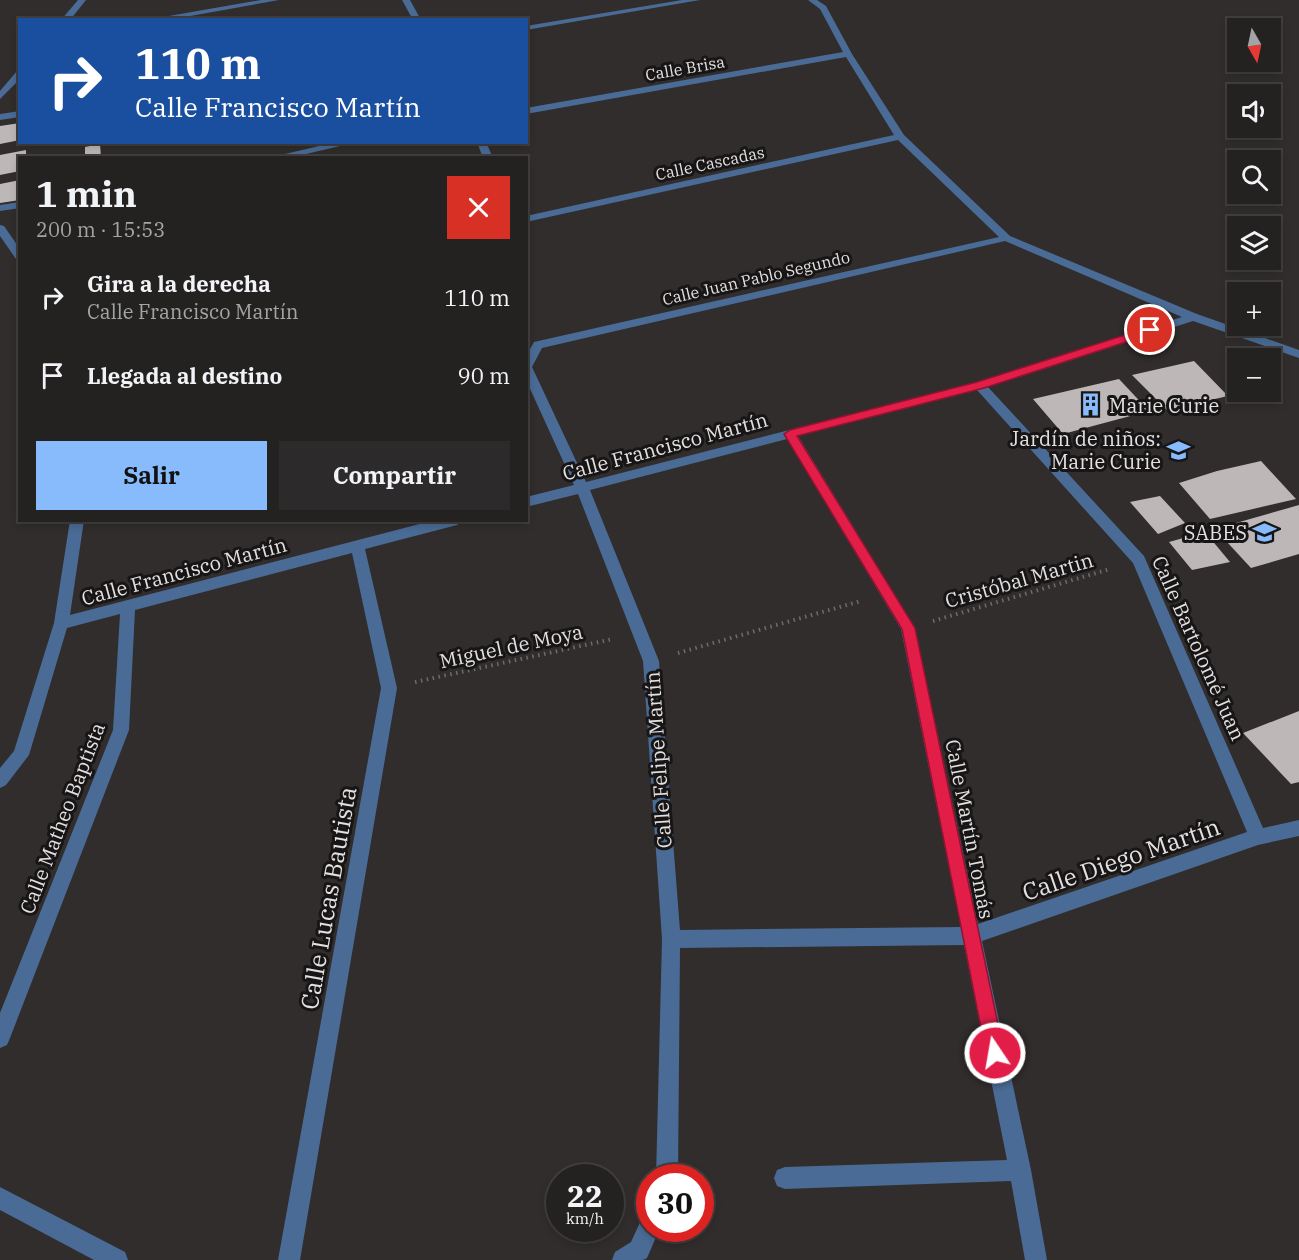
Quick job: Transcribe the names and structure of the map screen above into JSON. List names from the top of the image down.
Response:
{
  "streets": {
    "street": [
      "Calle Brisa",
      "Calle Cascadas",
      "Calle Juan Pablo Segundo",
      "Calle Francisco Martín",
      "Calle Bartolomé Juan",
      "Calle Felipe Martín",
      "Calle Matheo Baptista",
      "Calle Martín Tomás",
      "Calle Diego Martín",
      "Calle Lucas Bautista"
    ],
    "path": ["Cristóbal Martin", "Miguel de Moya"]
  },
  "crossings": [
    ["Calle Francisco Martín", "Calle Bartolomé Juan"],
    ["Calle Francisco Martín", "Calle Felipe Martín"],
    ["Calle Francisco Martín", "Calle Matheo Baptista"],
    ["Calle Francisco Martín", "Calle Martín Tomás"],
    ["Calle Francisco Martín", "Calle Lucas Bautista"],
    ["Cristóbal Martin", "Calle Bartolomé Juan"],
    ["Cristóbal Martin", "Calle Martín Tomás"],
    ["Miguel de Moya", "Calle Felipe Martín"],
    ["Miguel de Moya", "Calle Lucas Bautista"],
    ["Calle Bartolomé Juan", "Calle Diego Martín"],
    ["Calle Felipe Martín", "Calle Diego Martín"],
    ["Calle Martín Tomás", "Calle Diego Martín"]
  ],
  "places": {
    "building": ["Marie Curie"],
    "school or university": ["Jardín de niños: Marie Curie", "SABES"]
  },
  "north": "bottom",
  "page": {
    "map_buttons": ["+", "−"],
    "turn": ["110 m", "Calle Francisco Martín"],
    "heading": ["1 min", "200 m · 15:53"],
    "list": [
      {
        "name": "Gira a la derecha",
        "note": "Calle Francisco Martín",
        "value": "110 m"
      },
      {
        "name": "Llegada al destino",
        "value": "90 m"
      }
    ],
    "buttons": ["Salir", "Compartir"],
    "speed": "22 km/h",
    "limit": "30"
  }
}
